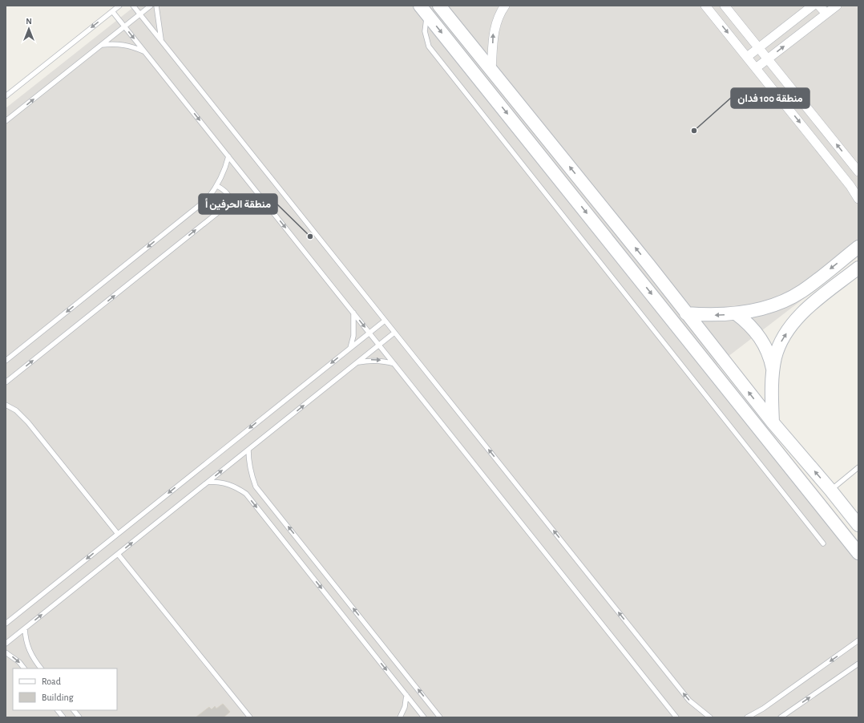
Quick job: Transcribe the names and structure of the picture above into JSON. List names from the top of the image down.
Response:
{
  "places": ["منطقة 100 فدان", "منطقة الحرفين أ"],
  "legend": ["Road", "Building"],
  "north": "top"
}
